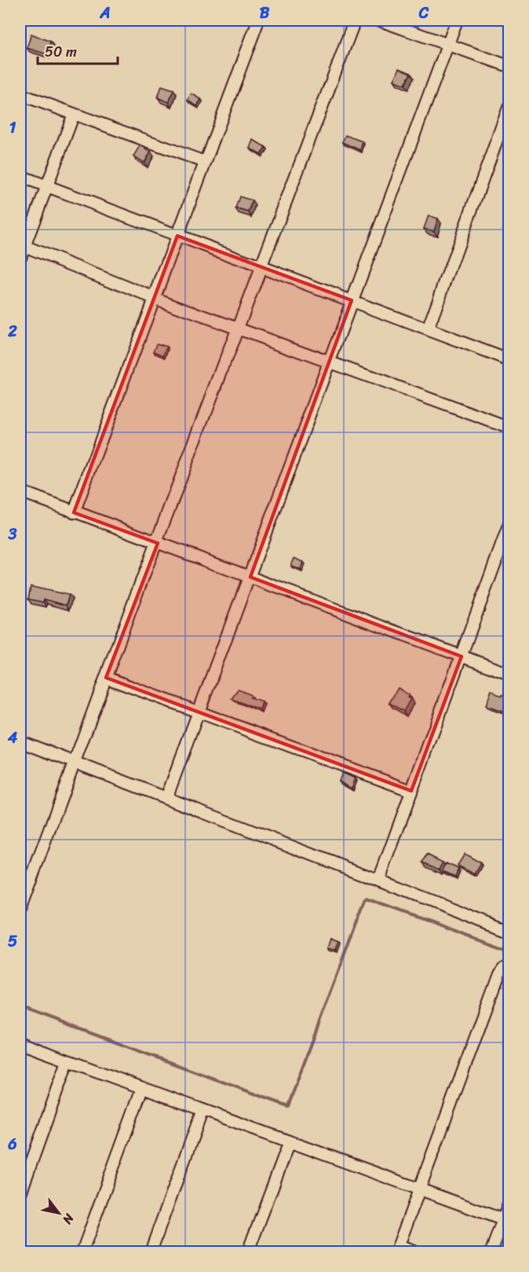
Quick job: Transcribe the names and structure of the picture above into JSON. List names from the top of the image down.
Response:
{
  "scale_bar": "50 m",
  "north": "bottom right",
  "grid": {
    "columns": ["A", "B", "C"],
    "rows": [
      "1",
      "2",
      "3",
      "4",
      "5",
      "6"
    ]
  }
}
